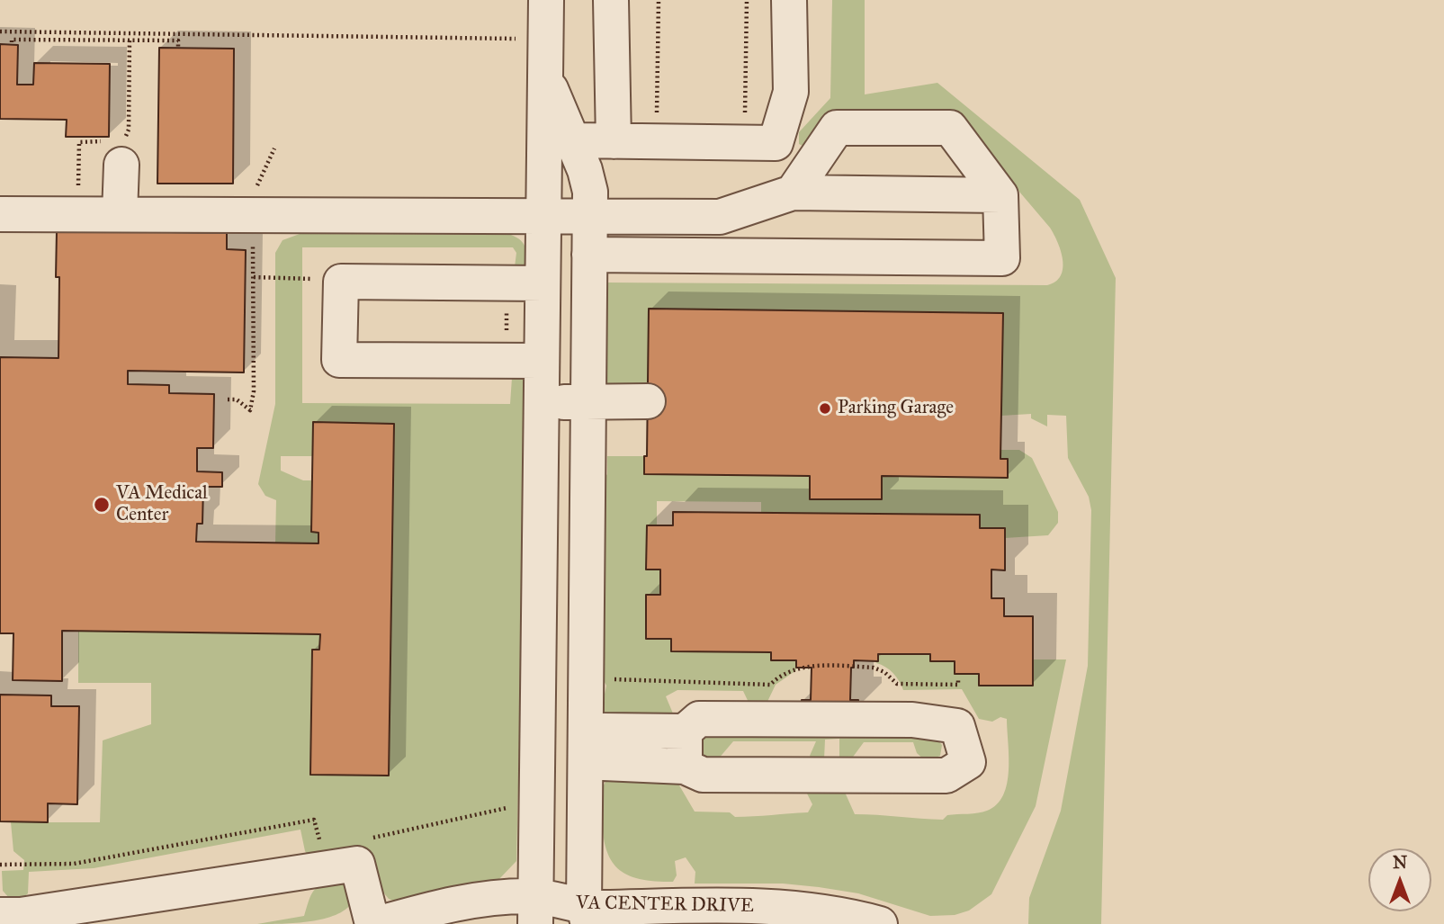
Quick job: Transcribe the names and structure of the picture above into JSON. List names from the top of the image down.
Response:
{
  "streets": {
    "street": ["VA CENTER DRIVE"]
  },
  "places": ["Parking Garage", "VA Medical Center"],
  "north": "top"
}
